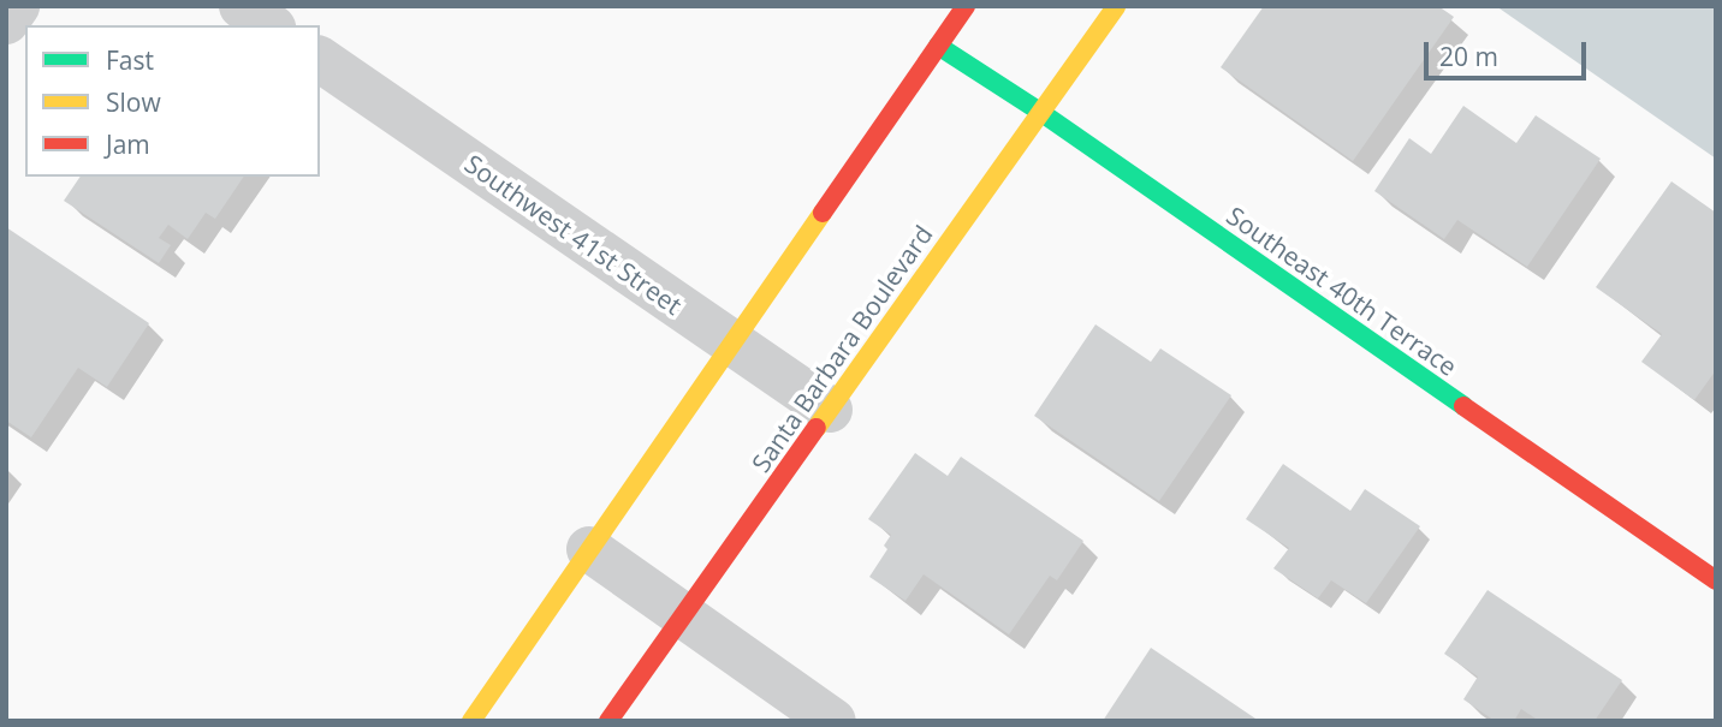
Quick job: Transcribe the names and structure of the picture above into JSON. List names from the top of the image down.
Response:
{
  "streets": {
    "main road": ["Southeast 40th Terrace", "Santa Barbara Boulevard"],
    "street": ["Southwest 41st Street"]
  },
  "crossings": [
    ["Southwest 41st Street", "Santa Barbara Boulevard"],
    ["Southeast 40th Terrace", "Santa Barbara Boulevard"]
  ],
  "legend": ["Fast", "Slow", "Jam"],
  "scale_bar": "20 m"
}
